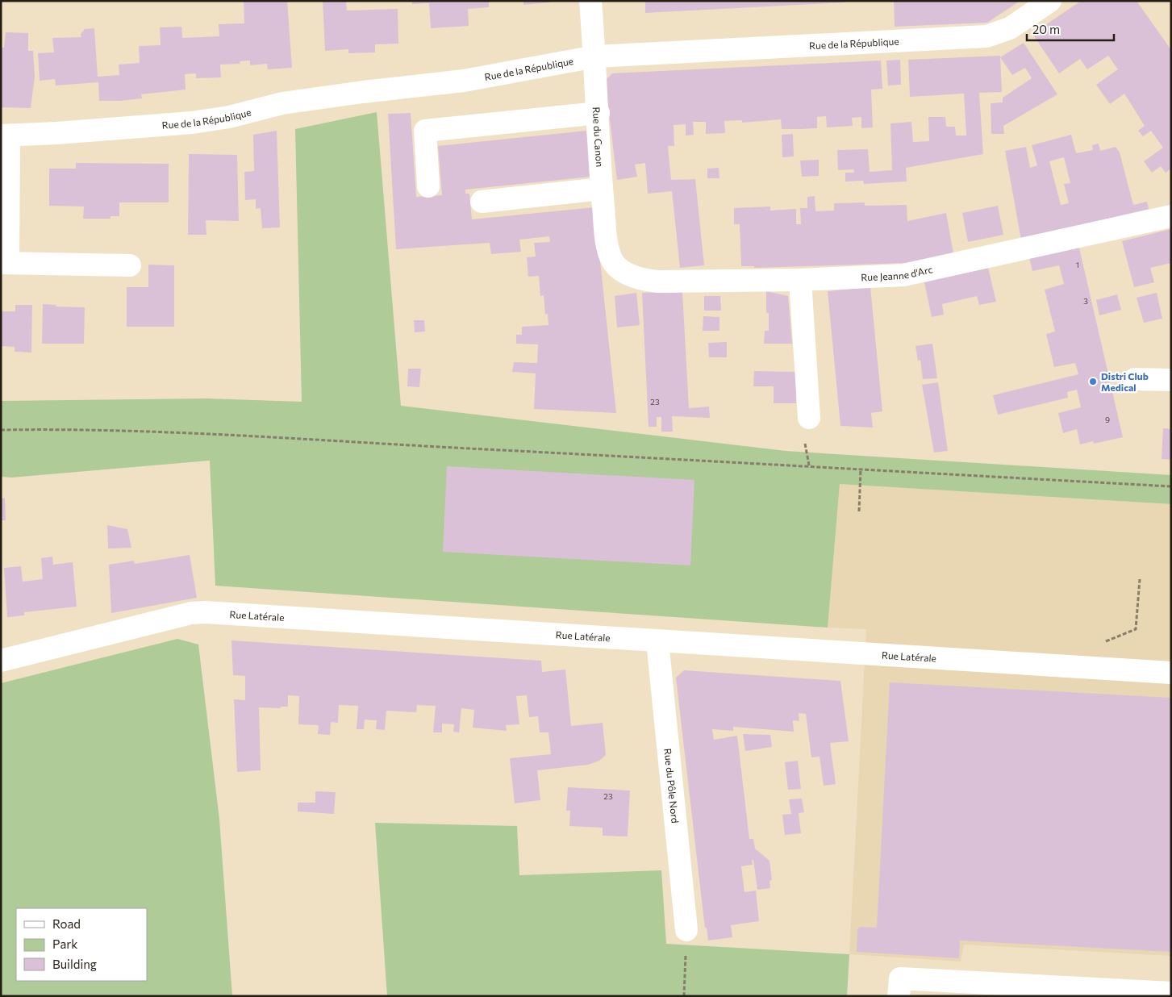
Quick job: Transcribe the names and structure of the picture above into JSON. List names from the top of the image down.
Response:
{
  "streets": {
    "street": [
      "Rue de la République",
      "Rue du Canon",
      "Rue Jeanne d'Arc",
      "Rue Latérale",
      "Rue du Pôle Nord"
    ]
  },
  "crossings": [
    ["Rue de la République", "Rue du Canon"],
    ["Rue du Canon", "Rue Jeanne d'Arc"],
    ["Rue Latérale", "Rue du Pôle Nord"]
  ],
  "places": ["Distri Club Medical"],
  "house_numbers": [
    "1",
    "3",
    "23",
    "9",
    "23"
  ],
  "legend": ["Road", "Park", "Building"],
  "scale_bar": "20 m"
}
